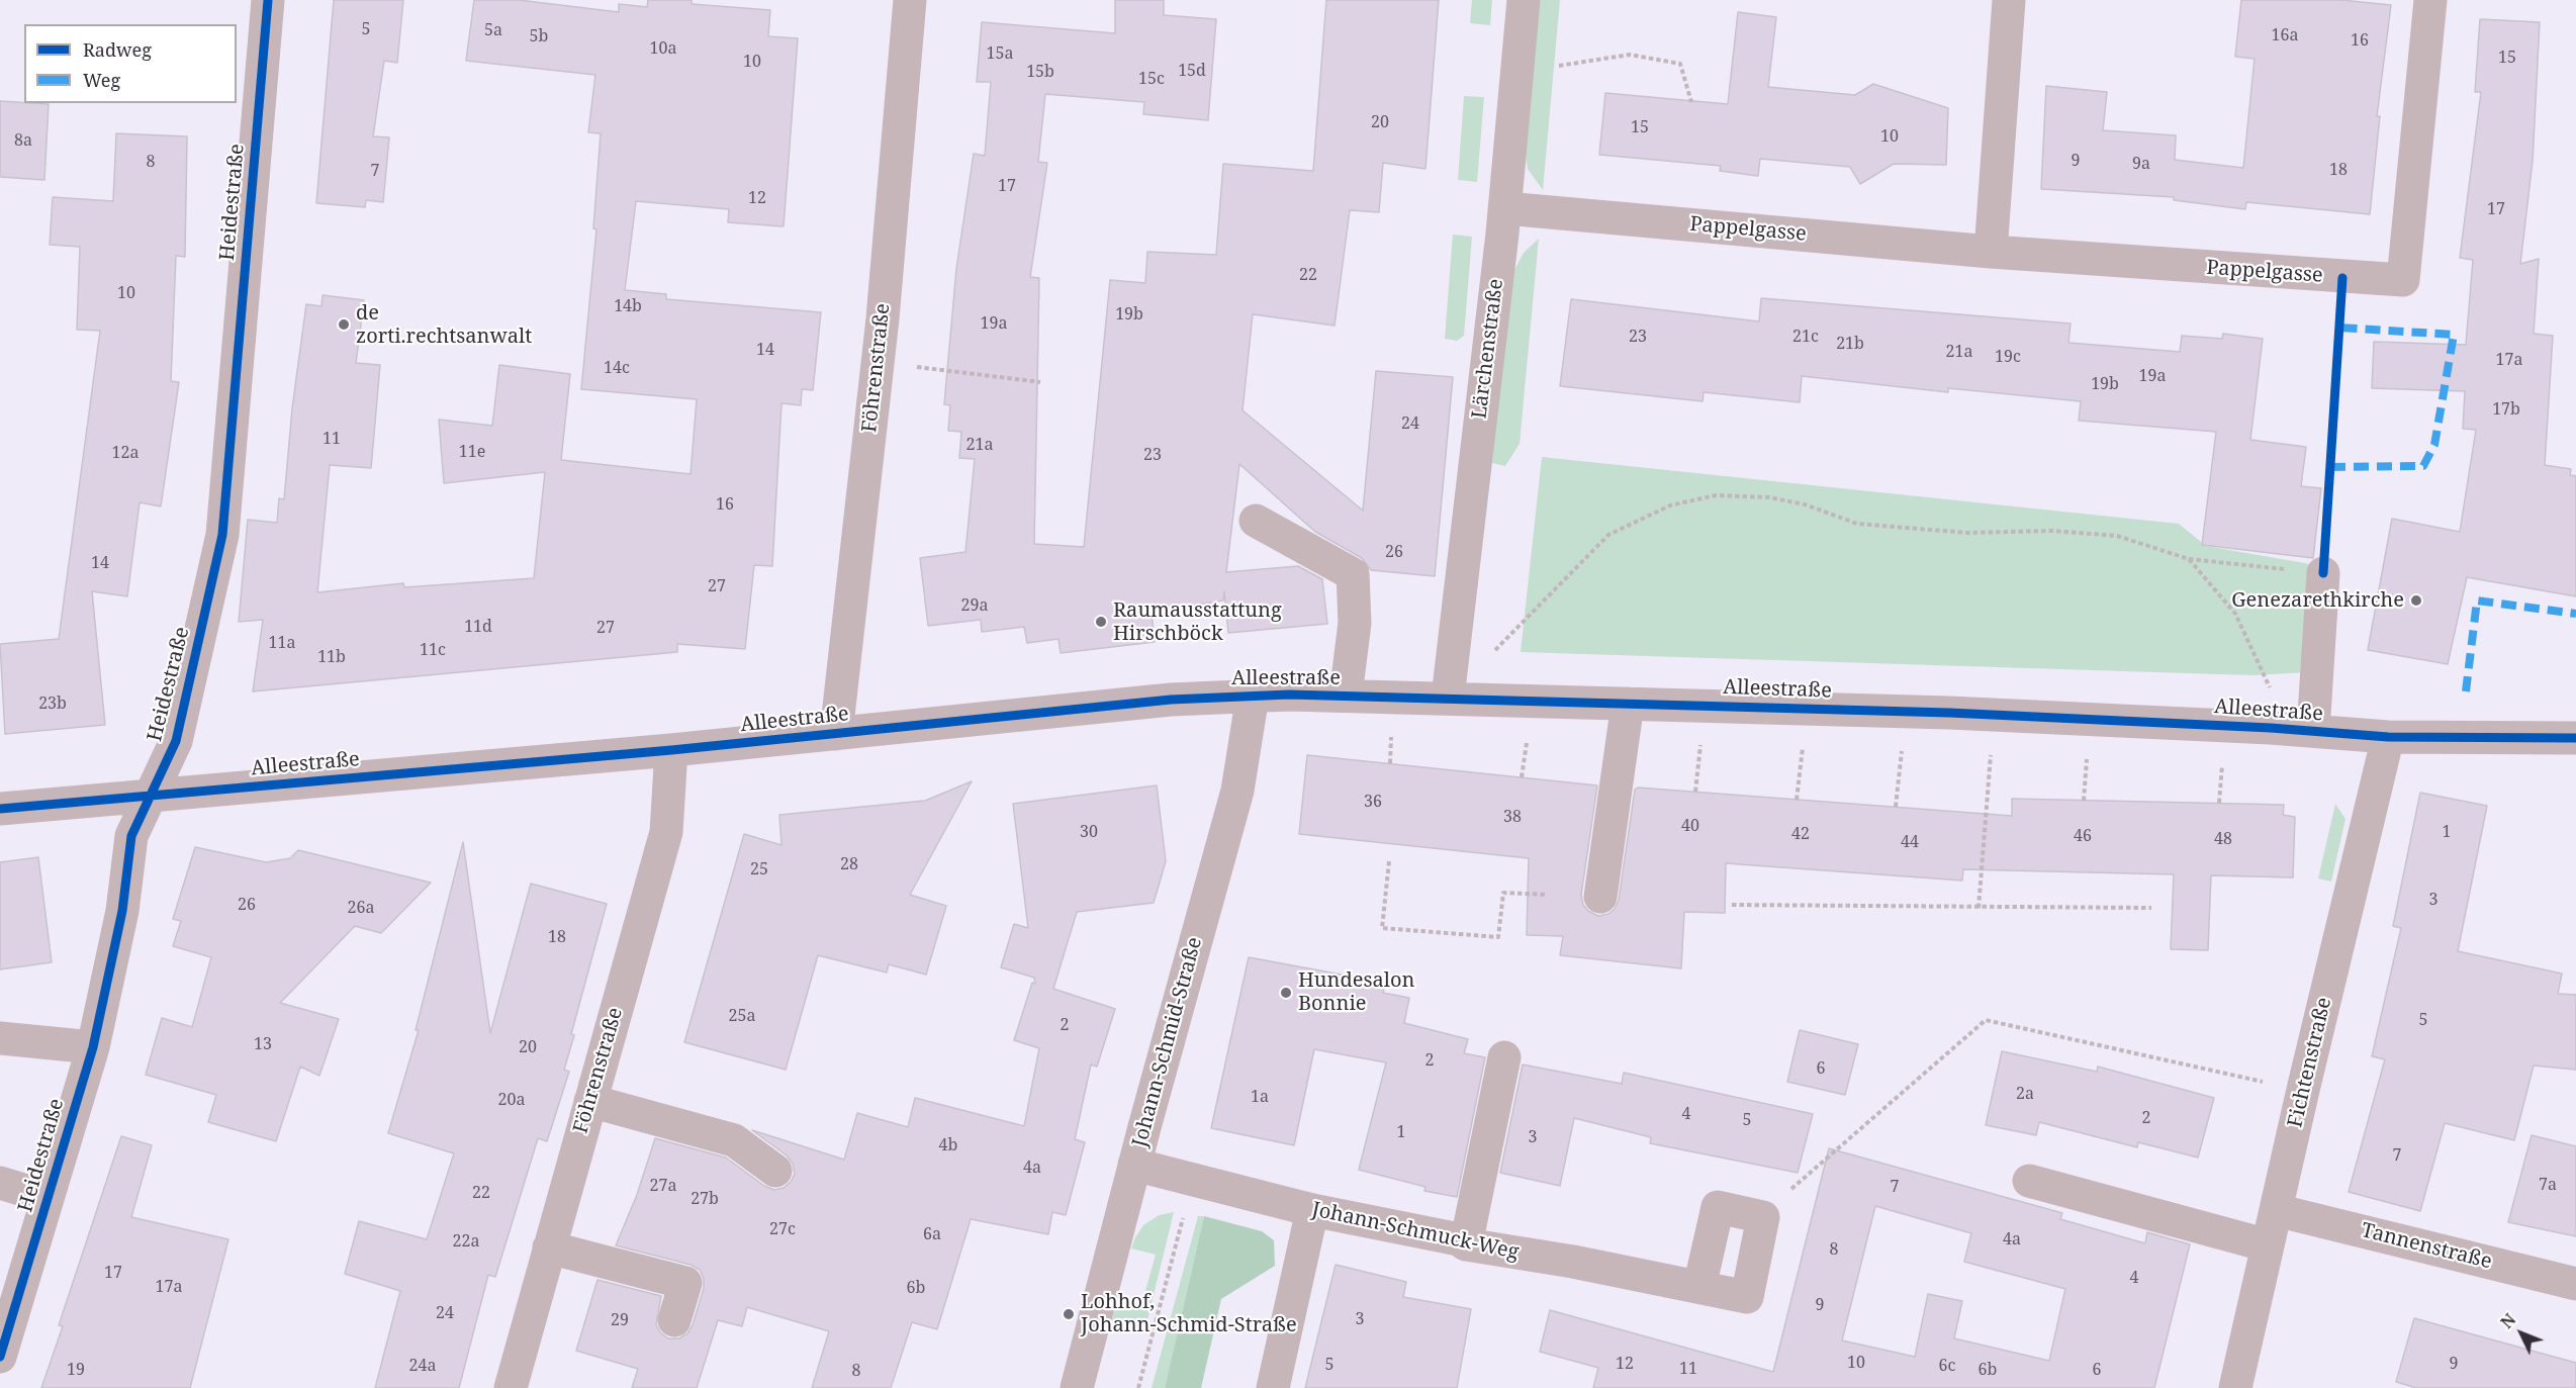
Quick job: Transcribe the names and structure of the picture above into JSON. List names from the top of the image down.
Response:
{
  "streets": {
    "street": [
      "Heidestraße",
      "Pappelgasse",
      "Lärchenstraße",
      "Föhrenstraße",
      "Alleestraße",
      "Johann-Schmid-Straße",
      "Fichtenstraße",
      "Johann-Schmuck-Weg",
      "Tannenstraße"
    ]
  },
  "crossings": [
    ["Heidestraße", "Alleestraße"],
    ["Pappelgasse", "Lärchenstraße"],
    ["Lärchenstraße", "Alleestraße"],
    ["Föhrenstraße", "Alleestraße"],
    ["Alleestraße", "Johann-Schmid-Straße"],
    ["Alleestraße", "Fichtenstraße"],
    ["Johann-Schmid-Straße", "Johann-Schmuck-Weg"],
    ["Fichtenstraße", "Tannenstraße"]
  ],
  "places": [
    "de zorti.rechtsanwalt",
    "Genezarethkirche",
    "Raumausstattung Hirschböck",
    "Hundesalon Bonnie",
    "Lohhof, Johann-Schmid-Straße"
  ],
  "house_numbers": [
    "5",
    "5a",
    "16a",
    "5b",
    "16",
    "10a",
    "15a",
    "15",
    "10",
    "15d",
    "15b",
    "15c",
    "20",
    "15",
    "10",
    "8a",
    "9",
    "8",
    "9a",
    "18",
    "7",
    "17",
    "12",
    "17",
    "22",
    "10",
    "14b",
    "19b",
    "19a",
    "23",
    "21c",
    "21b",
    "14",
    "21a",
    "19c",
    "17a",
    "14c",
    "19a",
    "19b",
    "17b",
    "24",
    "11",
    "21a",
    "11e",
    "12a",
    "23",
    "16",
    "26",
    "14",
    "27",
    "29a",
    "11d",
    "27",
    "11a",
    "11c",
    "11b",
    "23b",
    "36",
    "38",
    "40",
    "30",
    "1",
    "42",
    "46",
    "48",
    "44",
    "28",
    "25",
    "3",
    "26",
    "26a",
    "18",
    "25a",
    "5",
    "2",
    "13",
    "20",
    "2",
    "6",
    "2a",
    "1a",
    "20a",
    "4",
    "2",
    "5",
    "1",
    "3",
    "4b",
    "7",
    "4a",
    "7a",
    "27a",
    "7",
    "22",
    "27b",
    "27c",
    "6a",
    "4a",
    "22a",
    "8",
    "17",
    "4",
    "17a",
    "6b",
    "9",
    "24",
    "3",
    "29",
    "10",
    "12",
    "9",
    "5",
    "24a",
    "6c",
    "11",
    "19",
    "6b",
    "6",
    "8"
  ],
  "legend": ["Radweg", "Weg"],
  "north": "top left"
}
